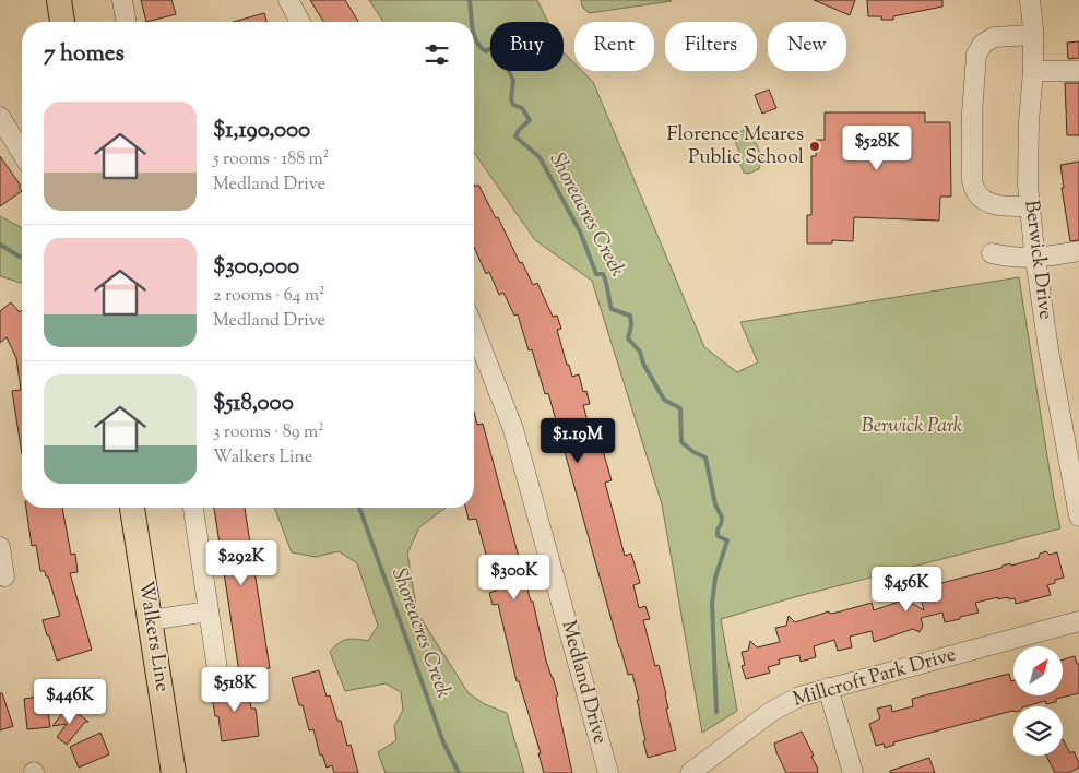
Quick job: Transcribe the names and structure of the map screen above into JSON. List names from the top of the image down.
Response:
{
  "streets": {
    "main road": ["Walkers Line"],
    "street": ["Berwick Drive", "Millcroft Park Drive", "Medland Drive"]
  },
  "water": ["Shoreacres Creek"],
  "parks": ["Berwick Park"],
  "places": ["Florence Meares Public School"],
  "north": "top right",
  "page": {
    "chip": [
      "Buy",
      "Rent",
      "Filters",
      "New"
    ],
    "heading": "7 homes",
    "list": [
      {
        "name": "$1,190,000",
        "note": "5 rooms · 188 m² · Medland Drive"
      },
      {
        "name": "$300,000",
        "note": "2 rooms · 64 m² · Medland Drive"
      },
      {
        "name": "$518,000",
        "note": "3 rooms · 89 m² · Walkers Line"
      }
    ],
    "price": [
      "$528K",
      "$1.19M",
      "$292K",
      "$300K",
      "$456K",
      "$518K",
      "$446K"
    ]
  }
}
